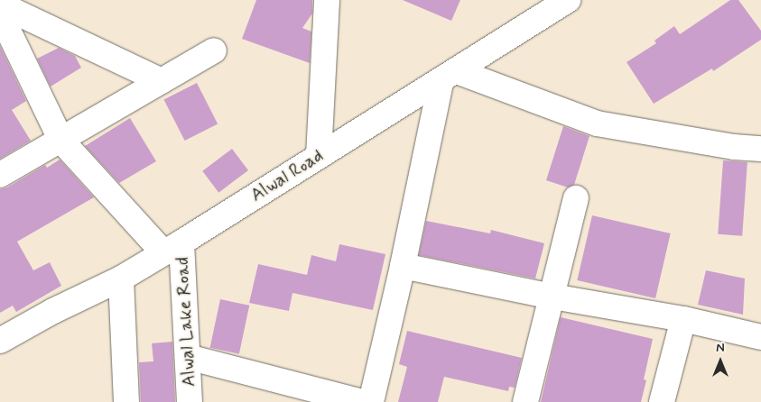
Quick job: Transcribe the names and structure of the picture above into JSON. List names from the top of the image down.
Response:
{
  "streets": {
    "street": ["Alwal Road", "Alwal Lake Road"]
  },
  "crossings": [
    ["Alwal Road", "Alwal Lake Road"]
  ],
  "north": "top"
}
